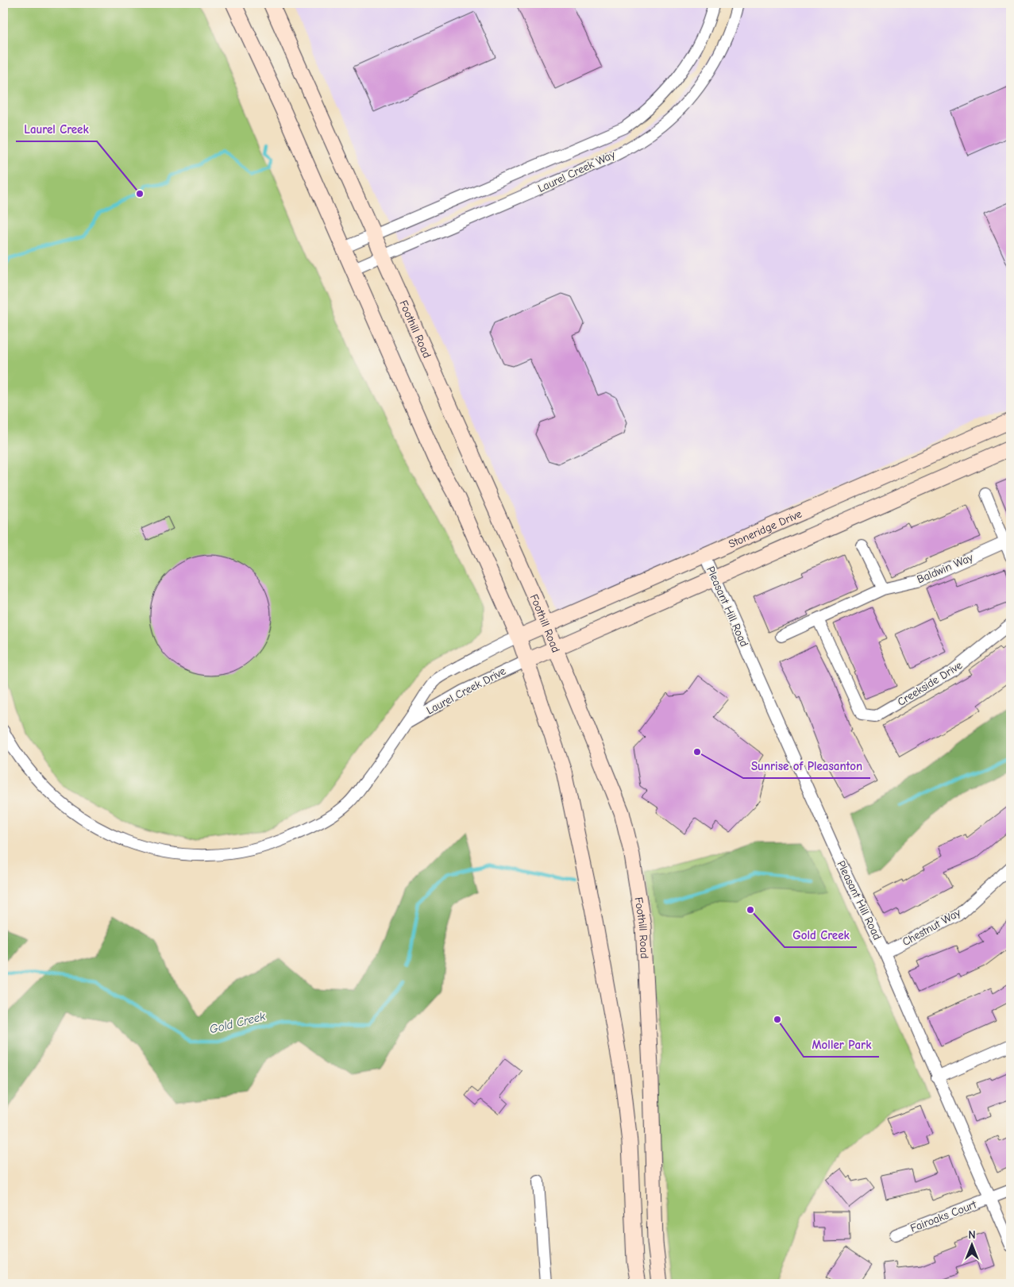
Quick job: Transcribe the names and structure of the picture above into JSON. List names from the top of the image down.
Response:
{
  "streets": {
    "main road": ["Foothill Road", "Stoneridge Drive"],
    "street": [
      "Laurel Creek Way",
      "Baldwin Way",
      "Pleasant Hill Road",
      "Creekside Drive",
      "Laurel Creek Drive",
      "Chestnut Way",
      "Fairoaks Court"
    ]
  },
  "crossings": [
    ["Laurel Creek Way", "Foothill Road"],
    ["Foothill Road", "Stoneridge Drive"],
    ["Stoneridge Drive", "Pleasant Hill Road"],
    ["Stoneridge Drive", "Laurel Creek Drive"],
    ["Baldwin Way", "Creekside Drive"],
    ["Pleasant Hill Road", "Chestnut Way"],
    ["Pleasant Hill Road", "Fairoaks Court"]
  ],
  "water": ["Gold Creek"],
  "places": [
    "Laurel Creek",
    "Sunrise of Pleasanton",
    "Gold Creek",
    "Moller Park"
  ],
  "north": "top"
}
